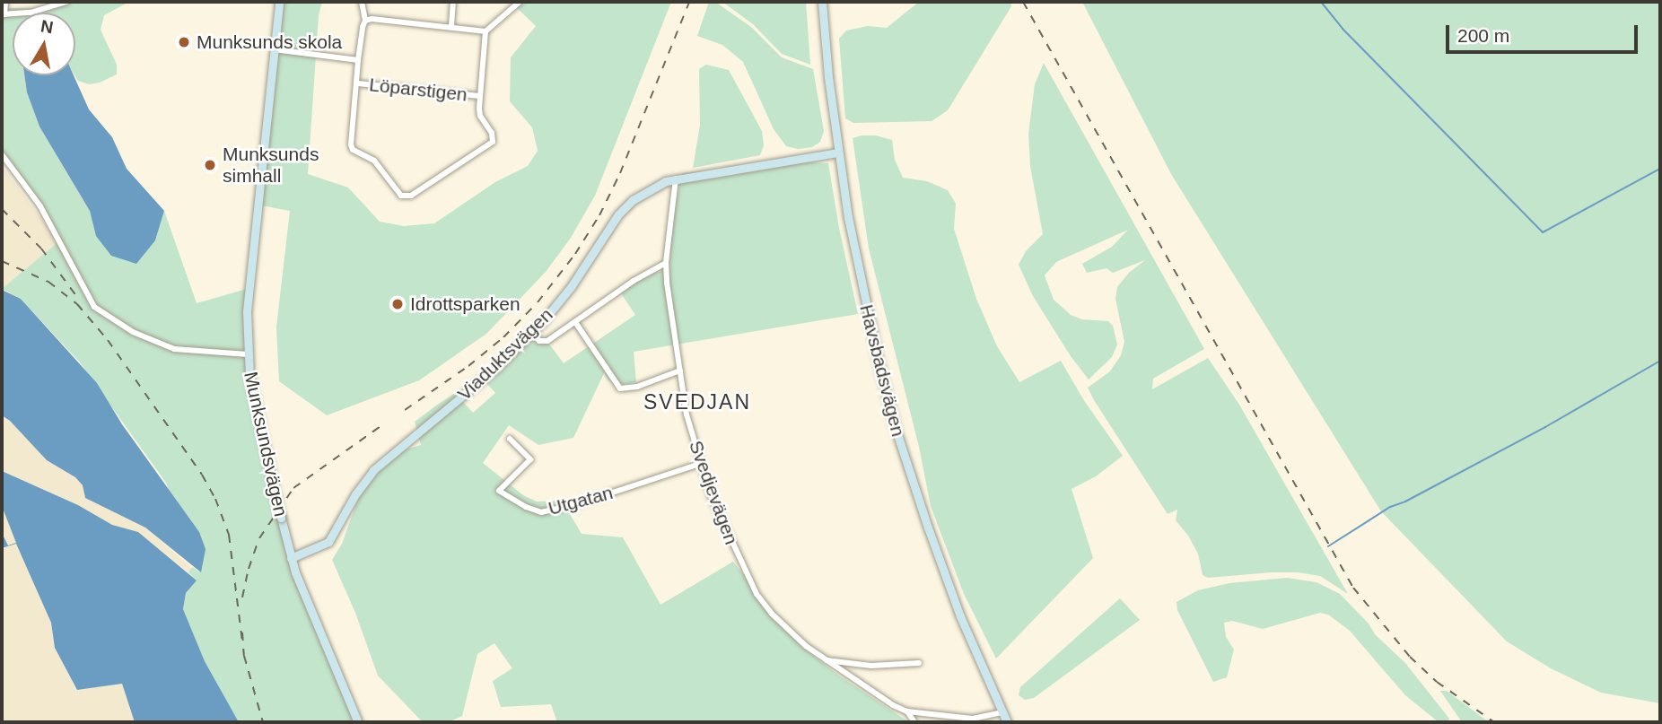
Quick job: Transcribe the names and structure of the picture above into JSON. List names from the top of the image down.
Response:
{
  "streets": {
    "street": [
      "Löparstigen",
      "Viaduktsvägen",
      "Havsbadsvägen",
      "Munksundsvägen",
      "Svedjevägen",
      "Utgatan"
    ]
  },
  "crossings": [
    ["Viaduktsvägen", "Havsbadsvägen"],
    ["Viaduktsvägen", "Munksundsvägen"],
    ["Viaduktsvägen", "Svedjevägen"],
    ["Havsbadsvägen", "Svedjevägen"],
    ["Svedjevägen", "Utgatan"]
  ],
  "districts": ["SVEDJAN"],
  "places": ["Munksunds skola", "Munksunds simhall", "Idrottsparken"],
  "scale_bar": "200 m",
  "north": "top"
}
